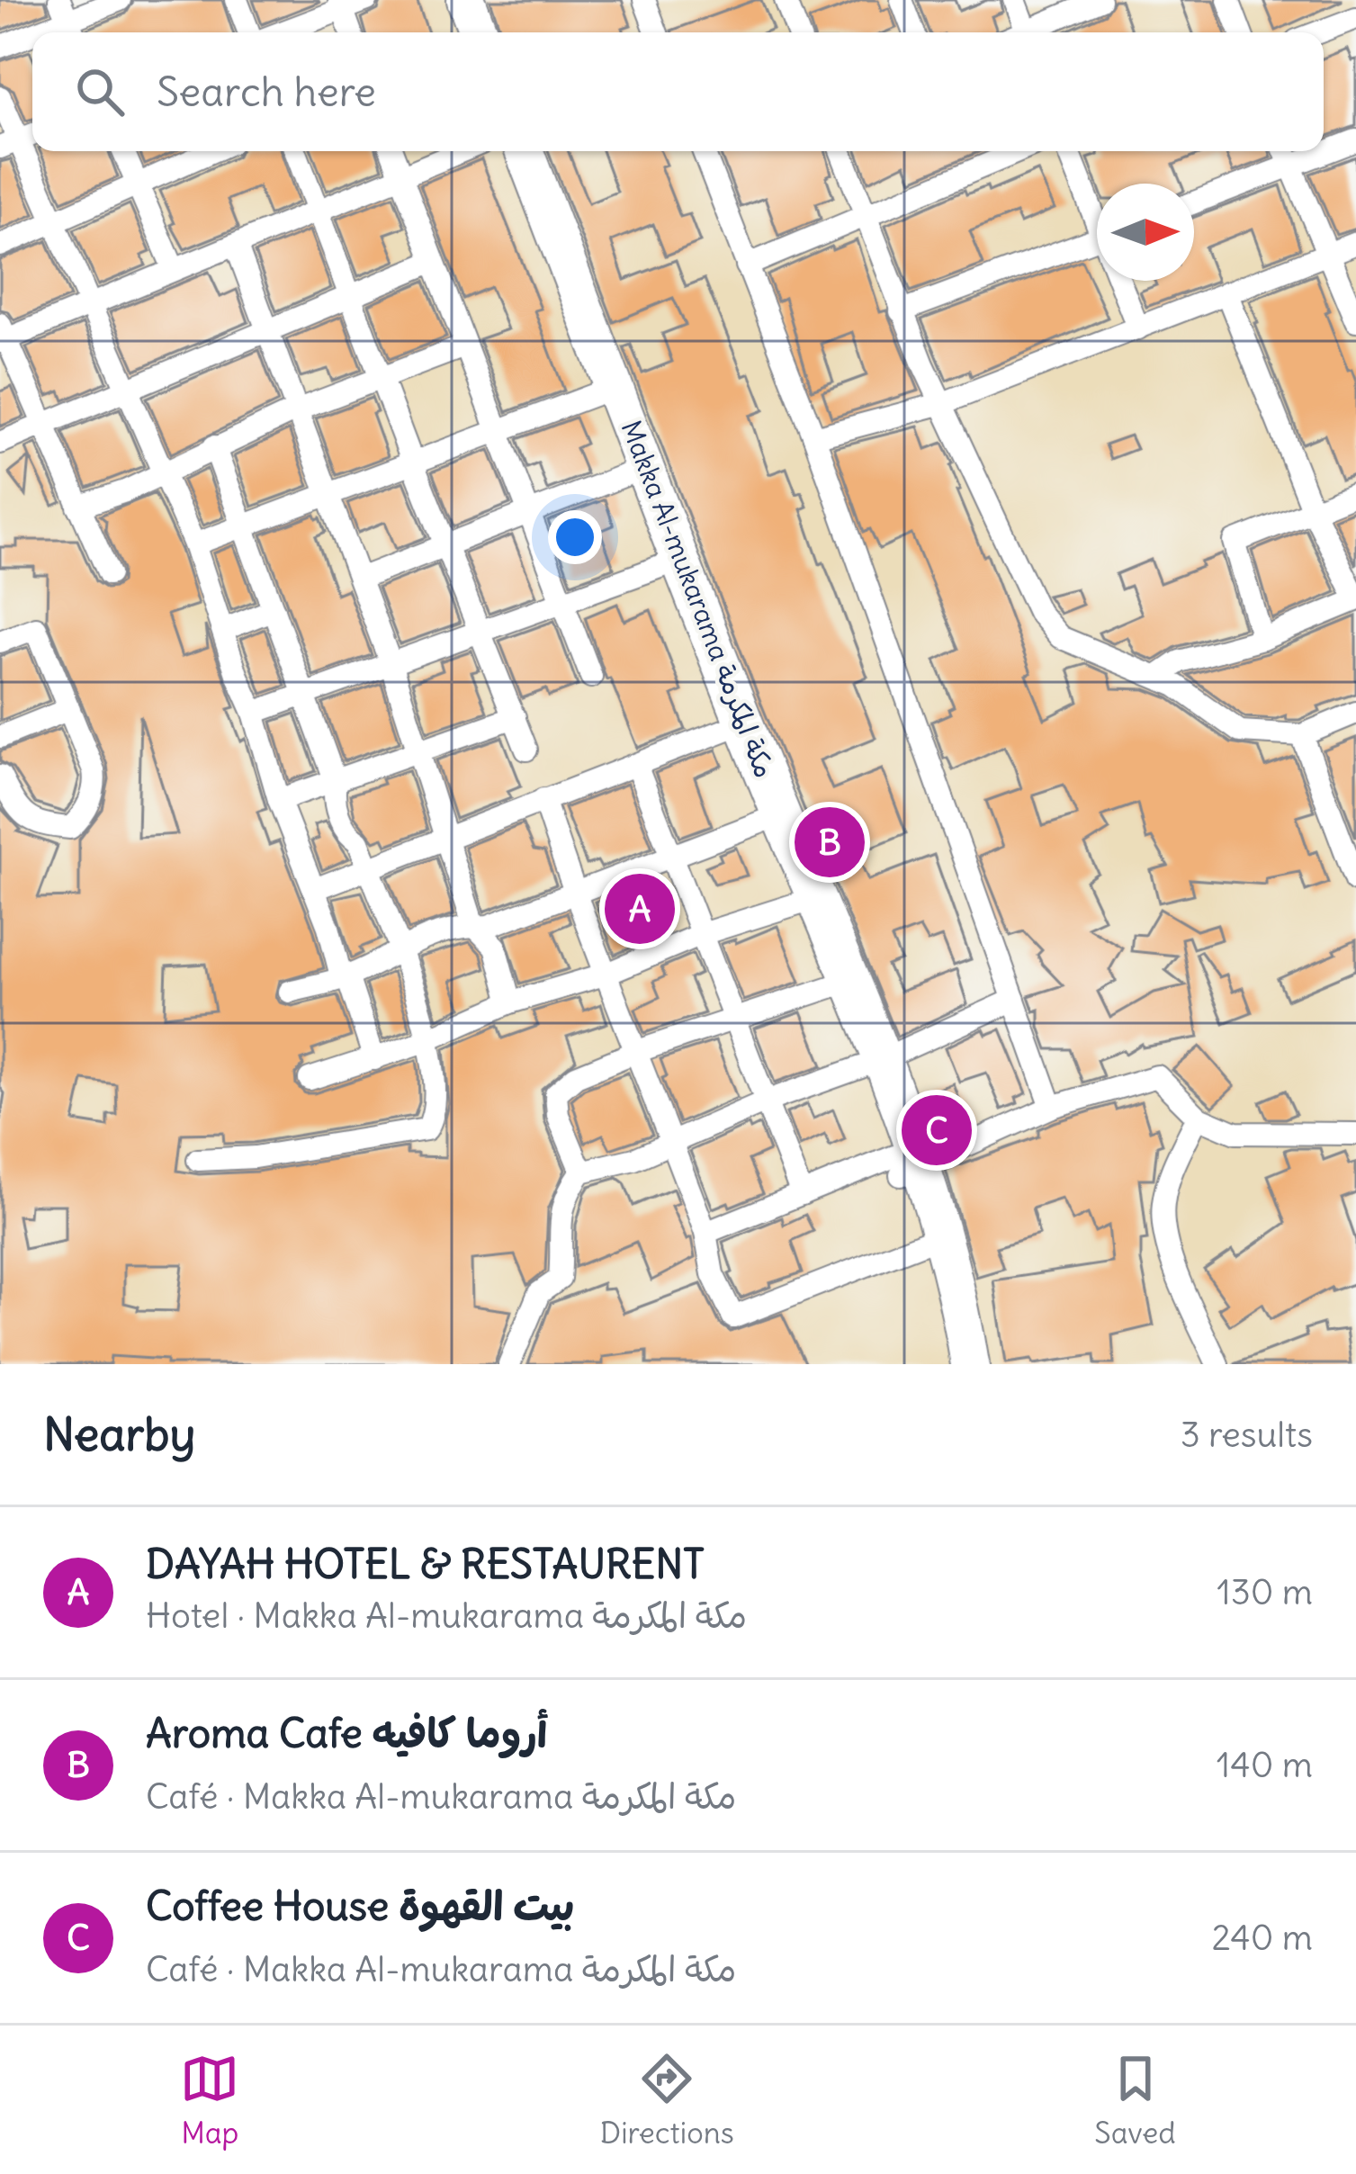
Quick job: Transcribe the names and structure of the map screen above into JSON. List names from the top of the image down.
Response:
{
  "streets": {
    "highway": ["Makka Al-mukarama مكة المكرمة"]
  },
  "north": "right",
  "page": {
    "search": "Search here",
    "pins": ["B", "A", "C"],
    "heading": ["Nearby", "3 results"],
    "list": [
      {
        "mark": "A",
        "name": "DAYAH HOTEL & RESTAURENT",
        "note": "Hotel · Makka Al-mukarama مكة المكرمة",
        "value": "130 m"
      },
      {
        "mark": "B",
        "name": "Aroma Cafe أروما كافيه",
        "note": "Café · Makka Al-mukarama مكة المكرمة",
        "value": "140 m"
      },
      {
        "mark": "C",
        "name": "Coffee House بيت القهوة",
        "note": "Café · Makka Al-mukarama مكة المكرمة",
        "value": "240 m"
      }
    ],
    "nav": ["Map", "Directions", "Saved"]
  }
}
